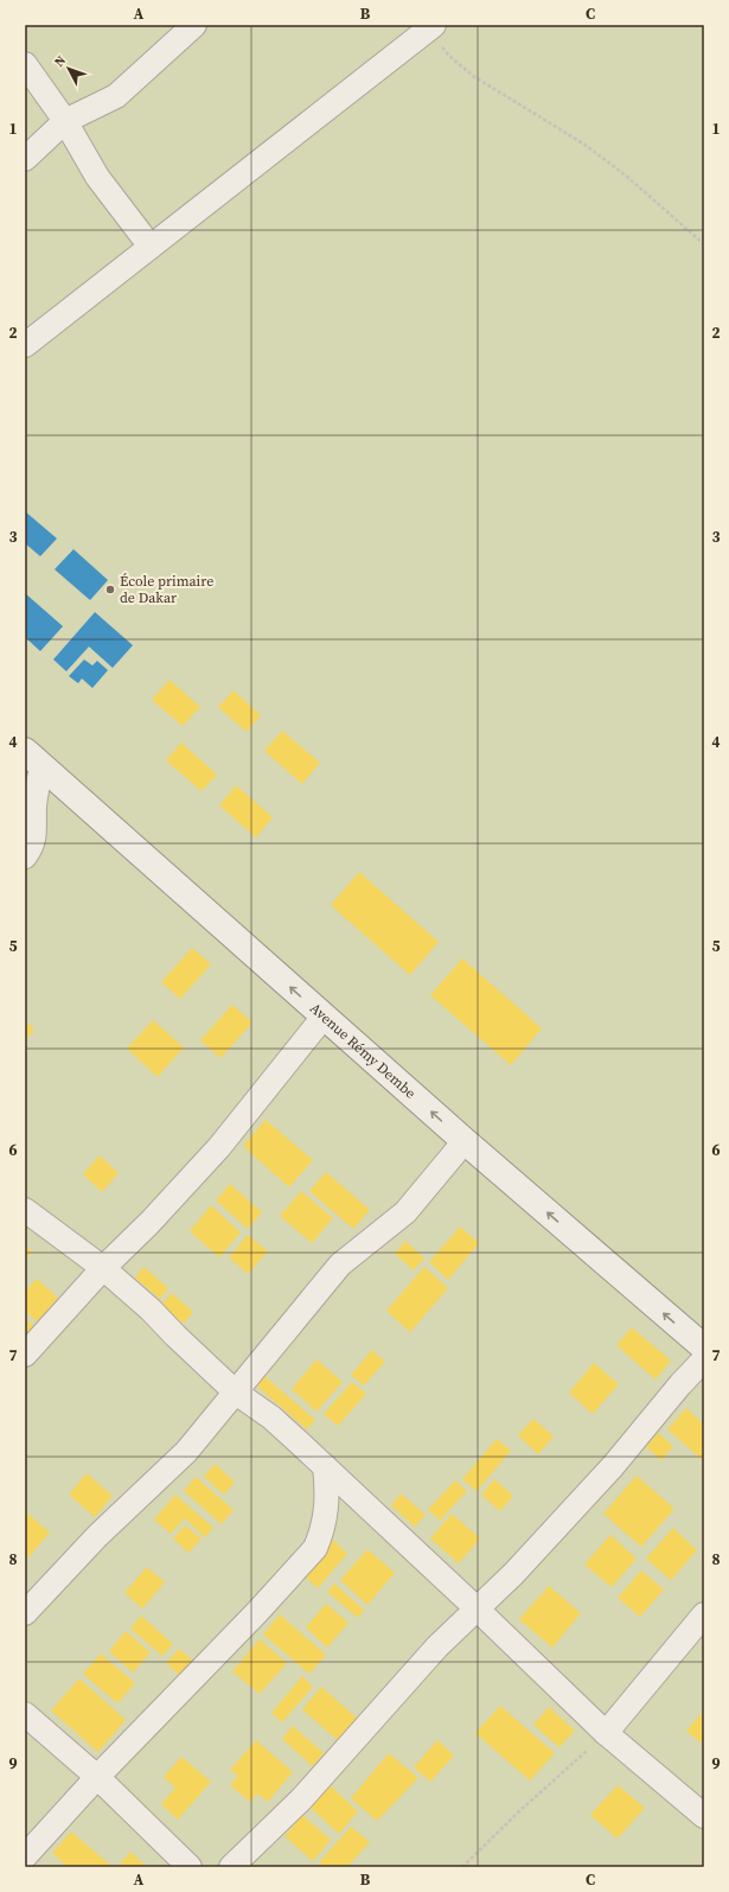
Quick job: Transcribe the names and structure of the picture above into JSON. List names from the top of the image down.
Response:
{
  "streets": {
    "street": ["Avenue Rémy Dembe"]
  },
  "one_way": ["Avenue Rémy Dembe"],
  "places": ["École primaire de Dakar"],
  "north": "top left",
  "grid": {
    "columns": ["A", "B", "C"],
    "rows": [
      "1",
      "2",
      "3",
      "4",
      "5",
      "6",
      "7",
      "8",
      "9"
    ]
  }
}
